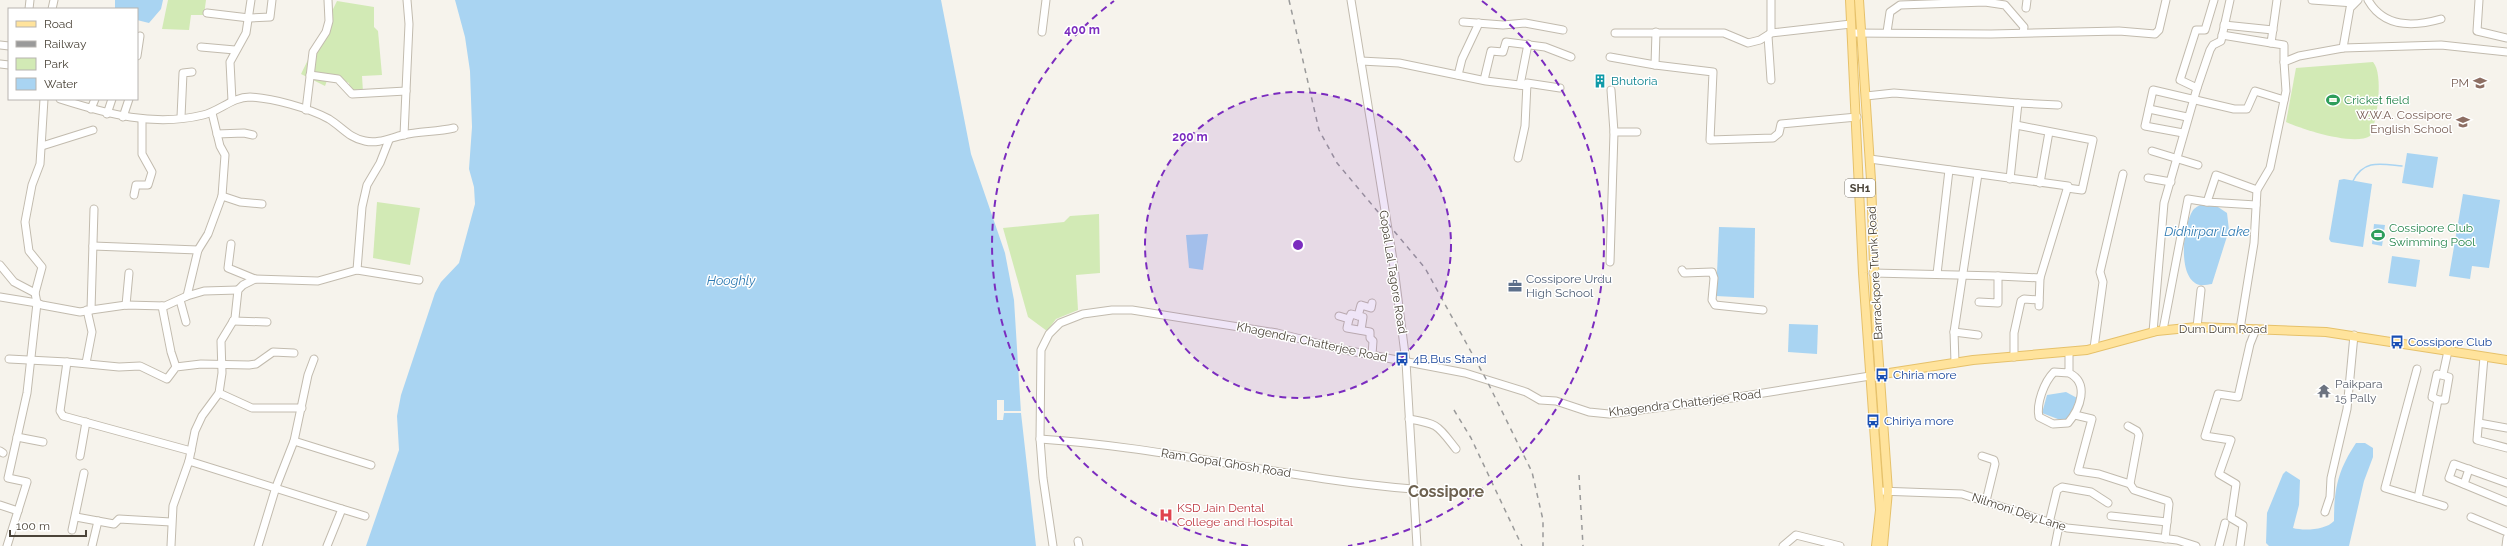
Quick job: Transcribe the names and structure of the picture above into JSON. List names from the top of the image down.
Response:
{
  "streets": {
    "main road": ["SH1", "Barrackpore Trunk Road", "Dum Dum Road"],
    "street": [
      "Gopal Lal Tagore Road",
      "Khagendra Chatterjee Road",
      "Ram Gopal Ghosh Road",
      "Nilmoni Dey Lane"
    ]
  },
  "crossings": [
    ["Gopal Lal Tagore Road", "Khagendra Chatterjee Road"],
    ["Gopal Lal Tagore Road", "Ram Gopal Ghosh Road"],
    ["Barrackpore Trunk Road", "Dum Dum Road"],
    ["Barrackpore Trunk Road", "Khagendra Chatterjee Road"],
    ["Barrackpore Trunk Road", "Nilmoni Dey Lane"],
    ["Dum Dum Road", "Khagendra Chatterjee Road"],
    ["Khagendra Chatterjee Road", "Ram Gopal Ghosh Road"]
  ],
  "districts": ["Cossipore"],
  "water": ["Didhirpar Lake", "Hooghly"],
  "places": {
    "building": ["Bhutoria"],
    "school or university": ["PM", "W.W.A. Cossipore English School"],
    "sports": ["Cricket field", "Cossipore Club Swimming Pool"],
    "office": ["Cossipore Urdu High School"],
    "bus stop": [
      "Cossipore Club",
      "4B,Bus Stand",
      "Chiria more",
      "Chiriya more"
    ],
    "temple": ["Paikpara 15 Pally"],
    "hospital": ["KSD Jain Dental College and Hospital"]
  },
  "legend": [
    "Road",
    "Railway",
    "Park",
    "Water"
  ],
  "scale_bar": "100 m",
  "rings": ["400 m", "200 m"]
}
